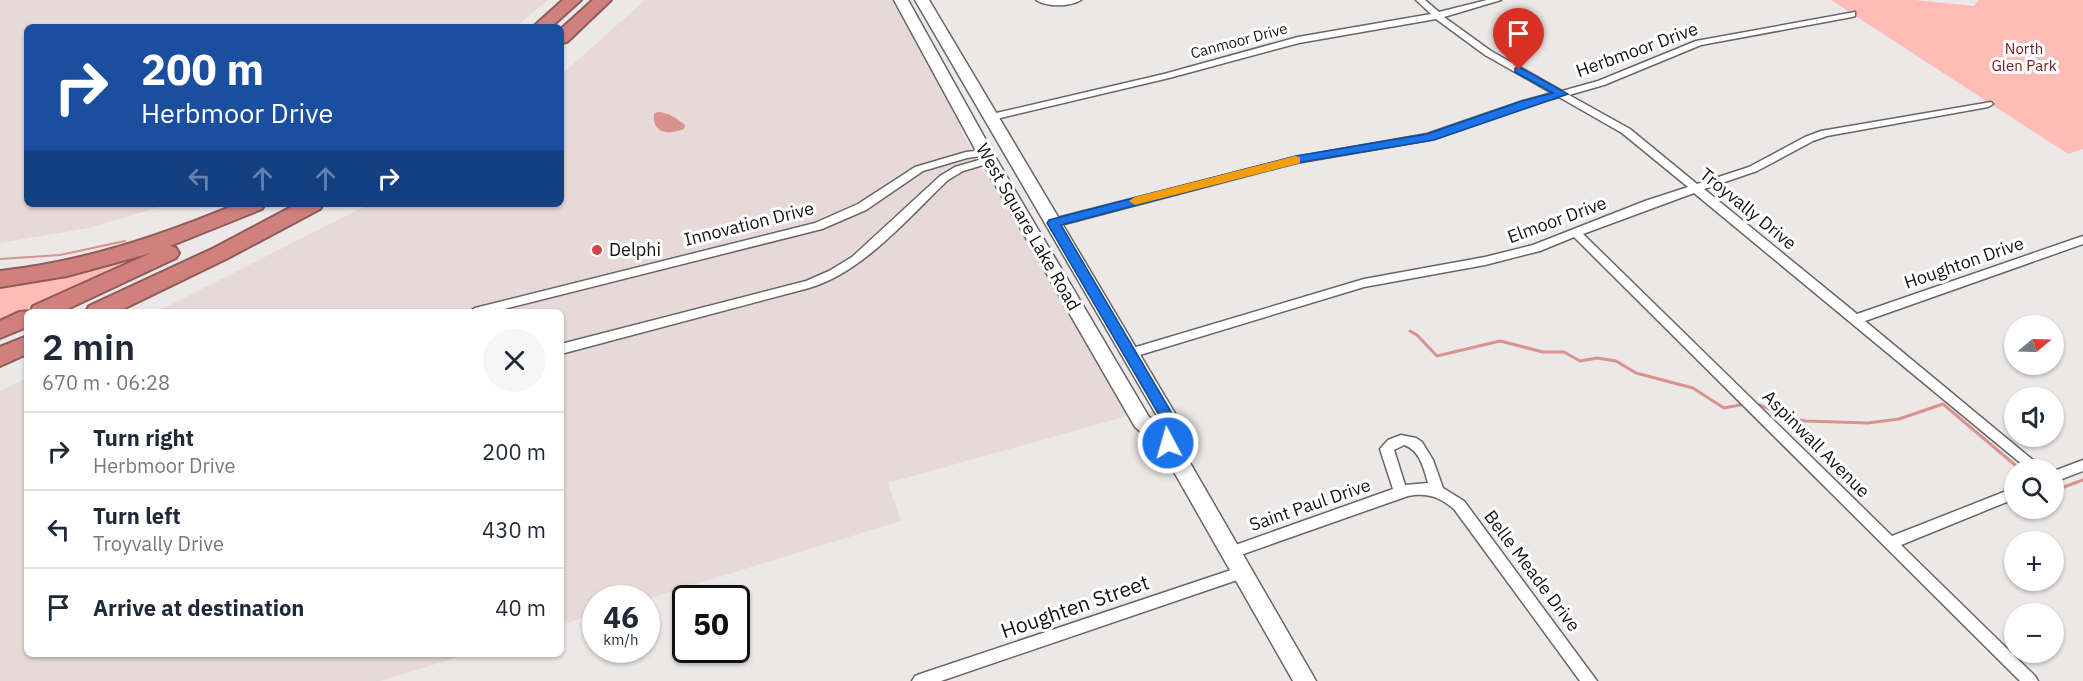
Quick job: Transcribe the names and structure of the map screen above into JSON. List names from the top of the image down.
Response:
{
  "streets": {
    "main road": ["West Square Lake Road"],
    "street": [
      "Canmoor Drive",
      "Herbmoor Drive",
      "Troyvally Drive",
      "Elmoor Drive",
      "Innovation Drive",
      "Houghton Drive",
      "Aspinwall Avenue",
      "Saint Paul Drive",
      "Belle Meade Drive",
      "Houghten Street"
    ]
  },
  "crossings": [
    ["Canmoor Drive", "Troyvally Drive"],
    ["Canmoor Drive", "West Square Lake Road"],
    ["Herbmoor Drive", "Troyvally Drive"],
    ["Herbmoor Drive", "West Square Lake Road"],
    ["Troyvally Drive", "Elmoor Drive"],
    ["Troyvally Drive", "Houghton Drive"],
    ["Elmoor Drive", "West Square Lake Road"],
    ["Elmoor Drive", "Aspinwall Avenue"],
    ["Innovation Drive", "West Square Lake Road"],
    ["West Square Lake Road", "Saint Paul Drive"],
    ["West Square Lake Road", "Houghten Street"],
    ["Saint Paul Drive", "Belle Meade Drive"]
  ],
  "parks": ["North Glen Park"],
  "places": ["Delphi"],
  "north": "right",
  "page": {
    "turn": ["200 m", "Herbmoor Drive"],
    "heading": ["2 min", "670 m · 06:28"],
    "map_buttons": ["+", "−"],
    "list": [
      {
        "name": "Turn right",
        "note": "Herbmoor Drive",
        "value": "200 m"
      },
      {
        "name": "Turn left",
        "note": "Troyvally Drive",
        "value": "430 m"
      },
      {
        "name": "Arrive at destination",
        "value": "40 m"
      }
    ],
    "speed": "46 km/h",
    "limit": "50"
  }
}
